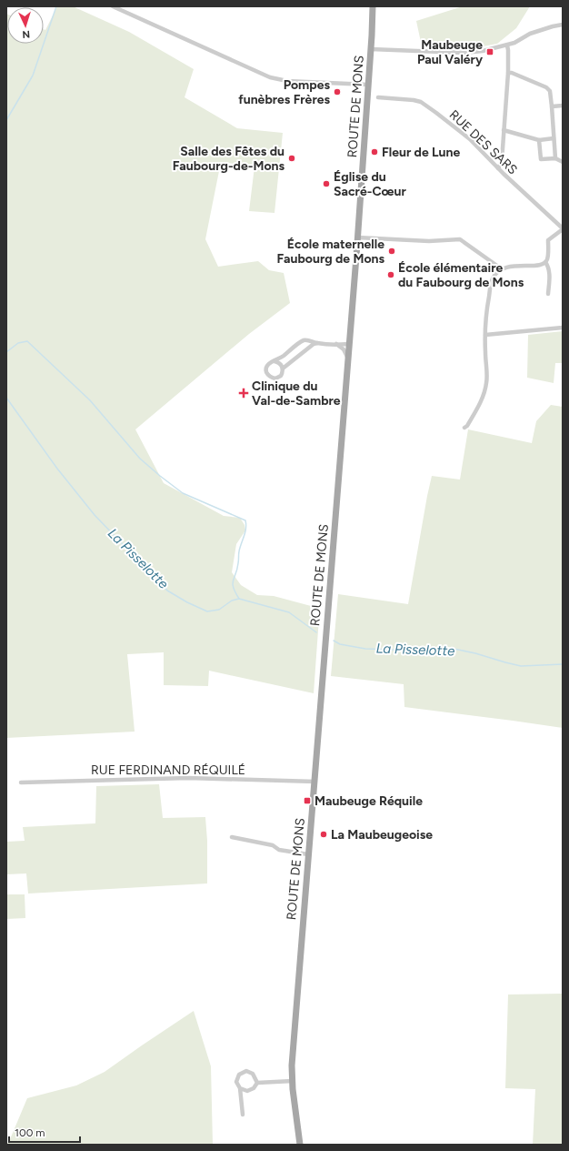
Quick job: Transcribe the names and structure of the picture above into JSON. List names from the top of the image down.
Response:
{
  "streets": {
    "main road": ["ROUTE DE MONS"],
    "street": ["RUE DES SARS", "RUE FERDINAND RÉQUILÉ"]
  },
  "crossings": [
    ["ROUTE DE MONS", "RUE FERDINAND RÉQUILÉ"]
  ],
  "water": ["La Pisselotte"],
  "places": {
    "transit": ["Maubeuge Paul Valéry", "Maubeuge Réquile"],
    "other": [
      "Pompes funèbres Frères",
      "Fleur de Lune",
      "Salle des Fêtes du Faubourg-de-Mons",
      "Église du Sacré-Cœur",
      "École maternelle Faubourg de Mons",
      "École élémentaire du Faubourg de Mons",
      "La Maubeugeoise"
    ],
    "health": ["Clinique du Val-de-Sambre"]
  },
  "scale_bar": "100 m",
  "north": "bottom"
}
